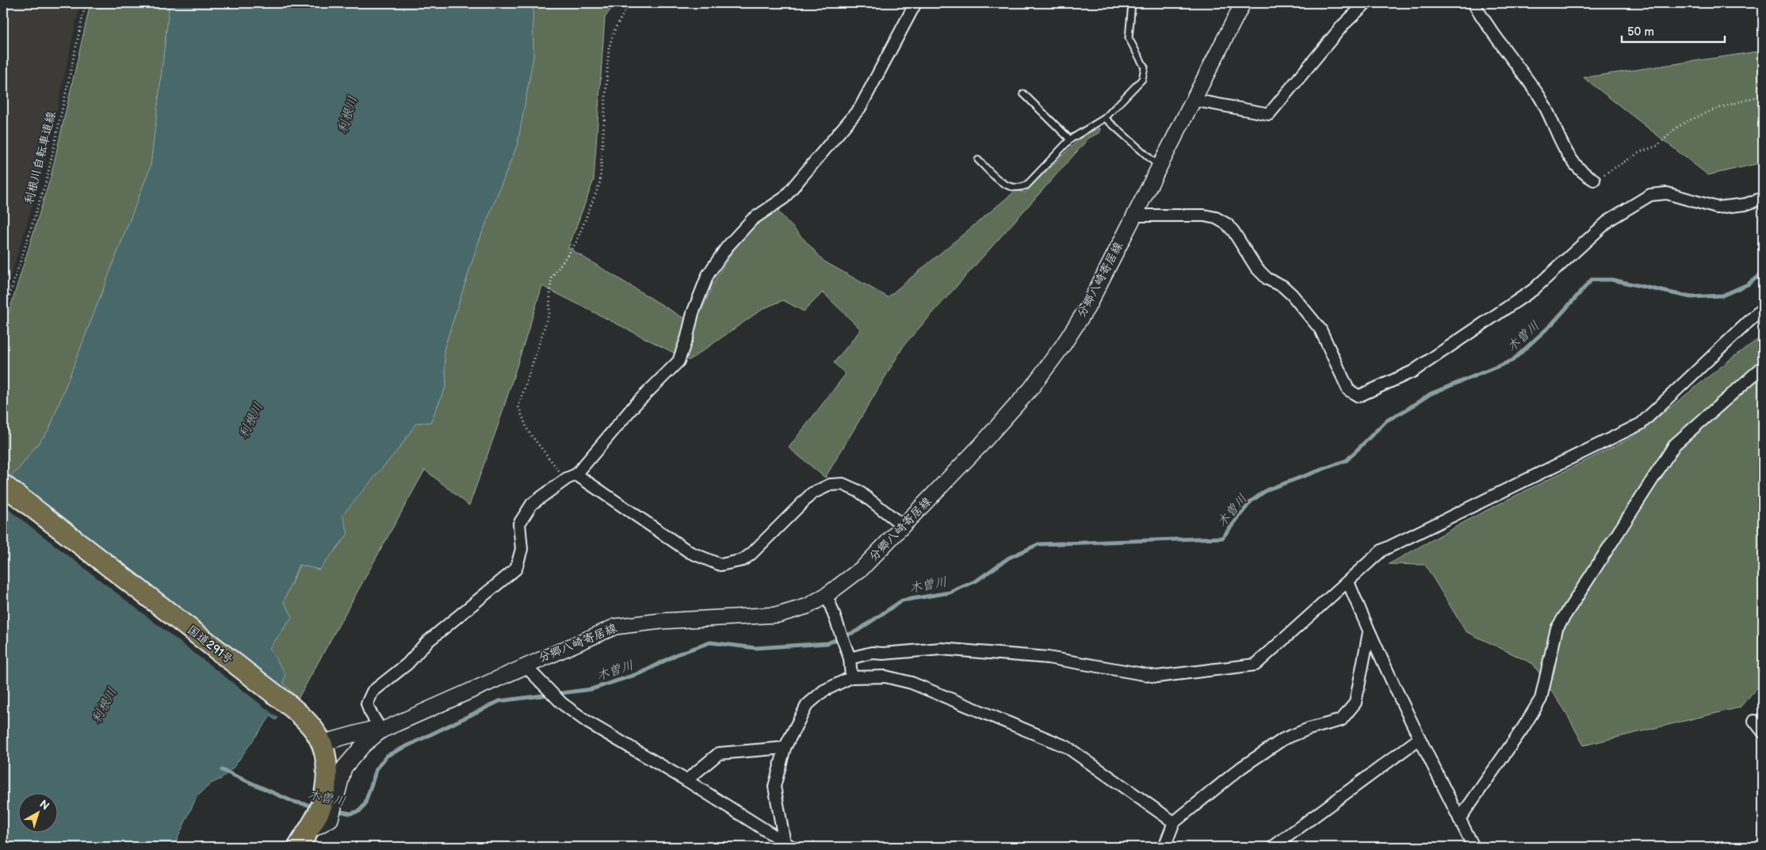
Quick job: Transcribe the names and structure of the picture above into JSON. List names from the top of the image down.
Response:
{
  "streets": {
    "highway": ["国道291号"],
    "main road": ["分郷八崎寄居線"],
    "path": ["利根川自転車道線"]
  },
  "crossings": [
    ["分郷八崎寄居線", "国道291号"]
  ],
  "water": ["利根川", "木曽川"],
  "scale_bar": "50 m",
  "north": "top right"
}
